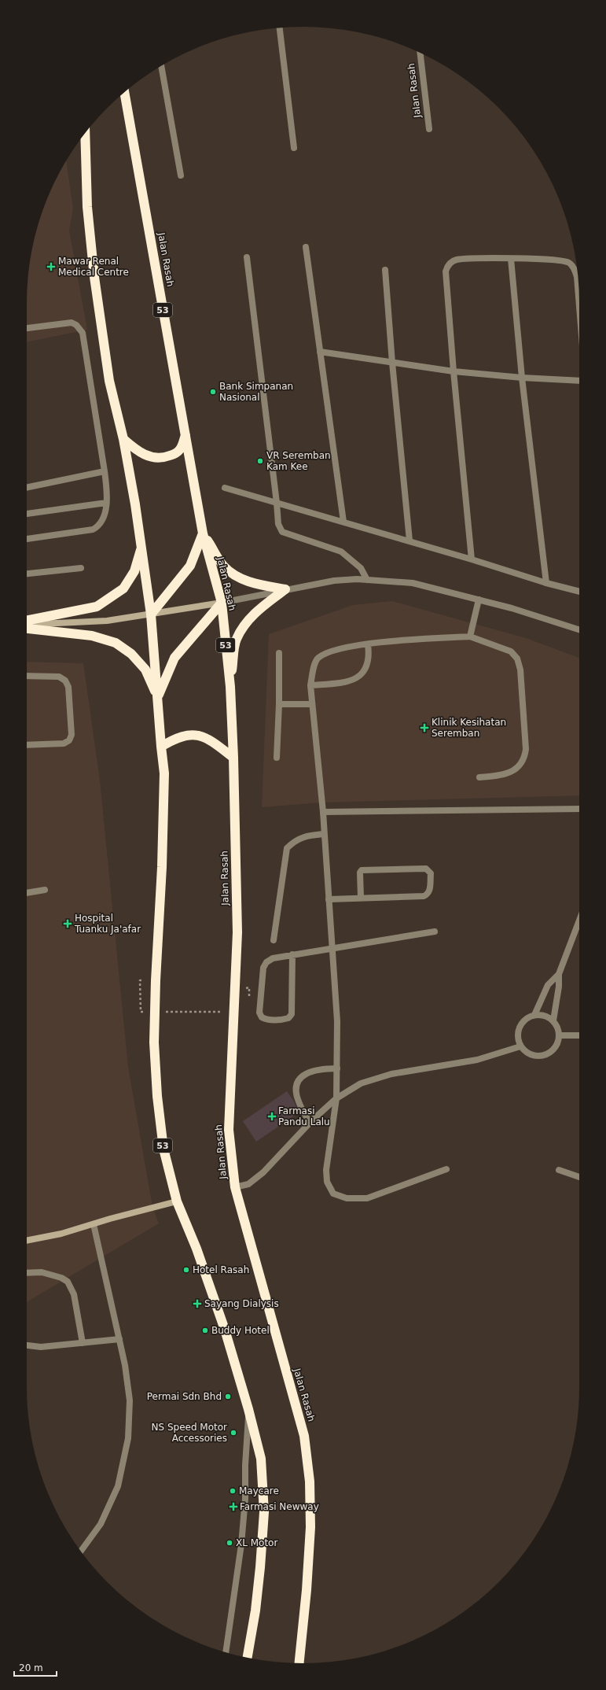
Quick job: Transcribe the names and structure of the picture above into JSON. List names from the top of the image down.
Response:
{
  "streets": {
    "highway": ["Jalan Rasah", "53"]
  },
  "places": {
    "health": [
      "Mawar Renal Medical Centre",
      "Klinik Kesihatan Seremban",
      "Hospital Tuanku Ja'afar",
      "Farmasi Pandu Lalu",
      "Sayang Dialysis",
      "Farmasi Newway"
    ],
    "other": [
      "Bank Simpanan Nasional",
      "VR Seremban Kam Kee",
      "Hotel Rasah",
      "Buddy Hotel",
      "Permai Sdn Bhd",
      "NS Speed Motor Accessories",
      "Maycare",
      "XL Motor"
    ]
  },
  "scale_bar": "20 m"
}
